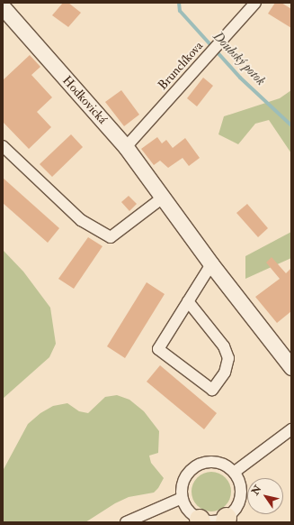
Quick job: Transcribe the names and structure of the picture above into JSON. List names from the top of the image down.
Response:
{
  "streets": {
    "street": ["Brunclíkova", "Hodkovická"]
  },
  "crossings": [
    ["Brunclíkova", "Hodkovická"]
  ],
  "water": ["Doubský potok"],
  "north": "top left"
}
